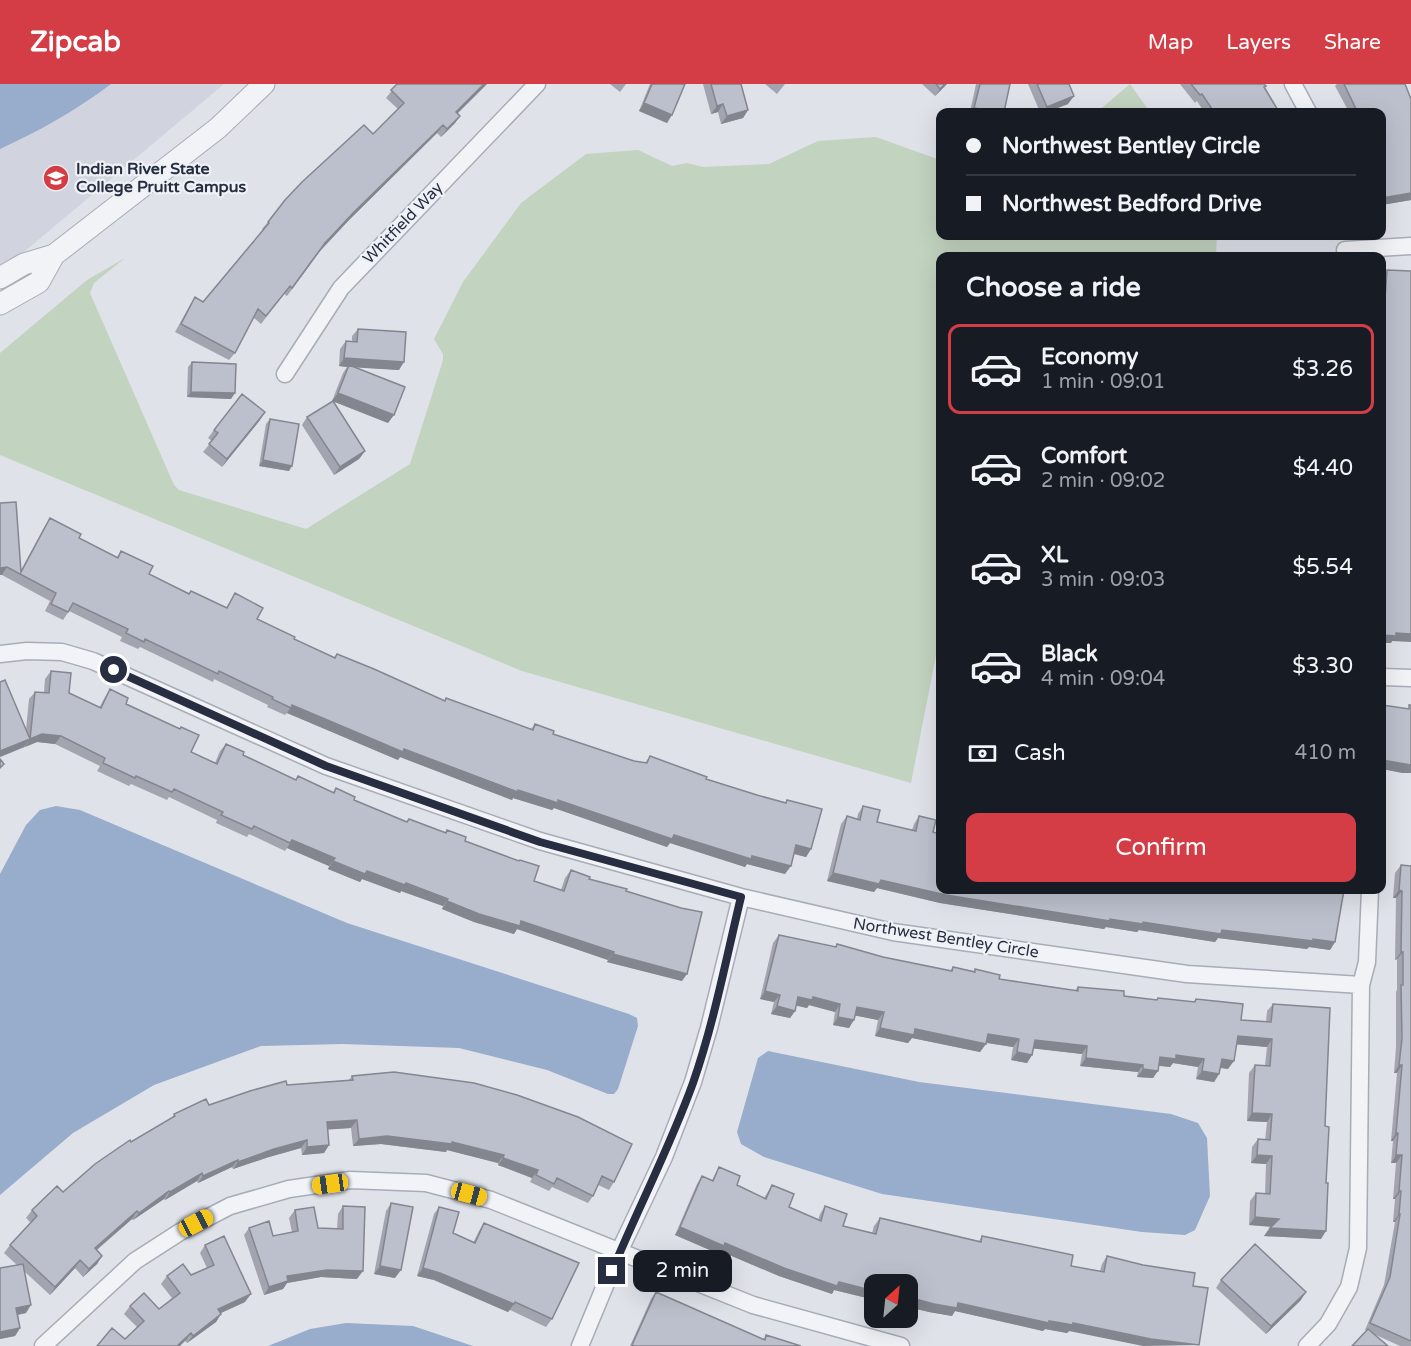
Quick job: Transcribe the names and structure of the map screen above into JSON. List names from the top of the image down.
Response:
{
  "streets": {
    "street": ["Whitfield Way", "Northwest Bentley Circle"]
  },
  "places": {
    "school or university": ["Indian River State College Pruitt Campus"]
  },
  "north": "top right",
  "page": {
    "header": "Zipcab",
    "nav": ["Map", "Layers", "Share"],
    "banner": ["Northwest Bentley Circle", "Northwest Bedford Drive"],
    "heading": "Choose a ride",
    "list": [
      {
        "name": "Economy",
        "note": "1 min · 09:01",
        "value": "$3.26"
      },
      {
        "name": "Comfort",
        "note": "2 min · 09:02",
        "value": "$4.40"
      },
      {
        "name": "XL",
        "note": "3 min · 09:03",
        "value": "$5.54"
      },
      {
        "name": "Black",
        "note": "4 min · 09:04",
        "value": "$3.30"
      }
    ],
    "pay": ["Cash", "410 m"],
    "buttons": "Confirm",
    "bubble": "2 min"
  }
}
